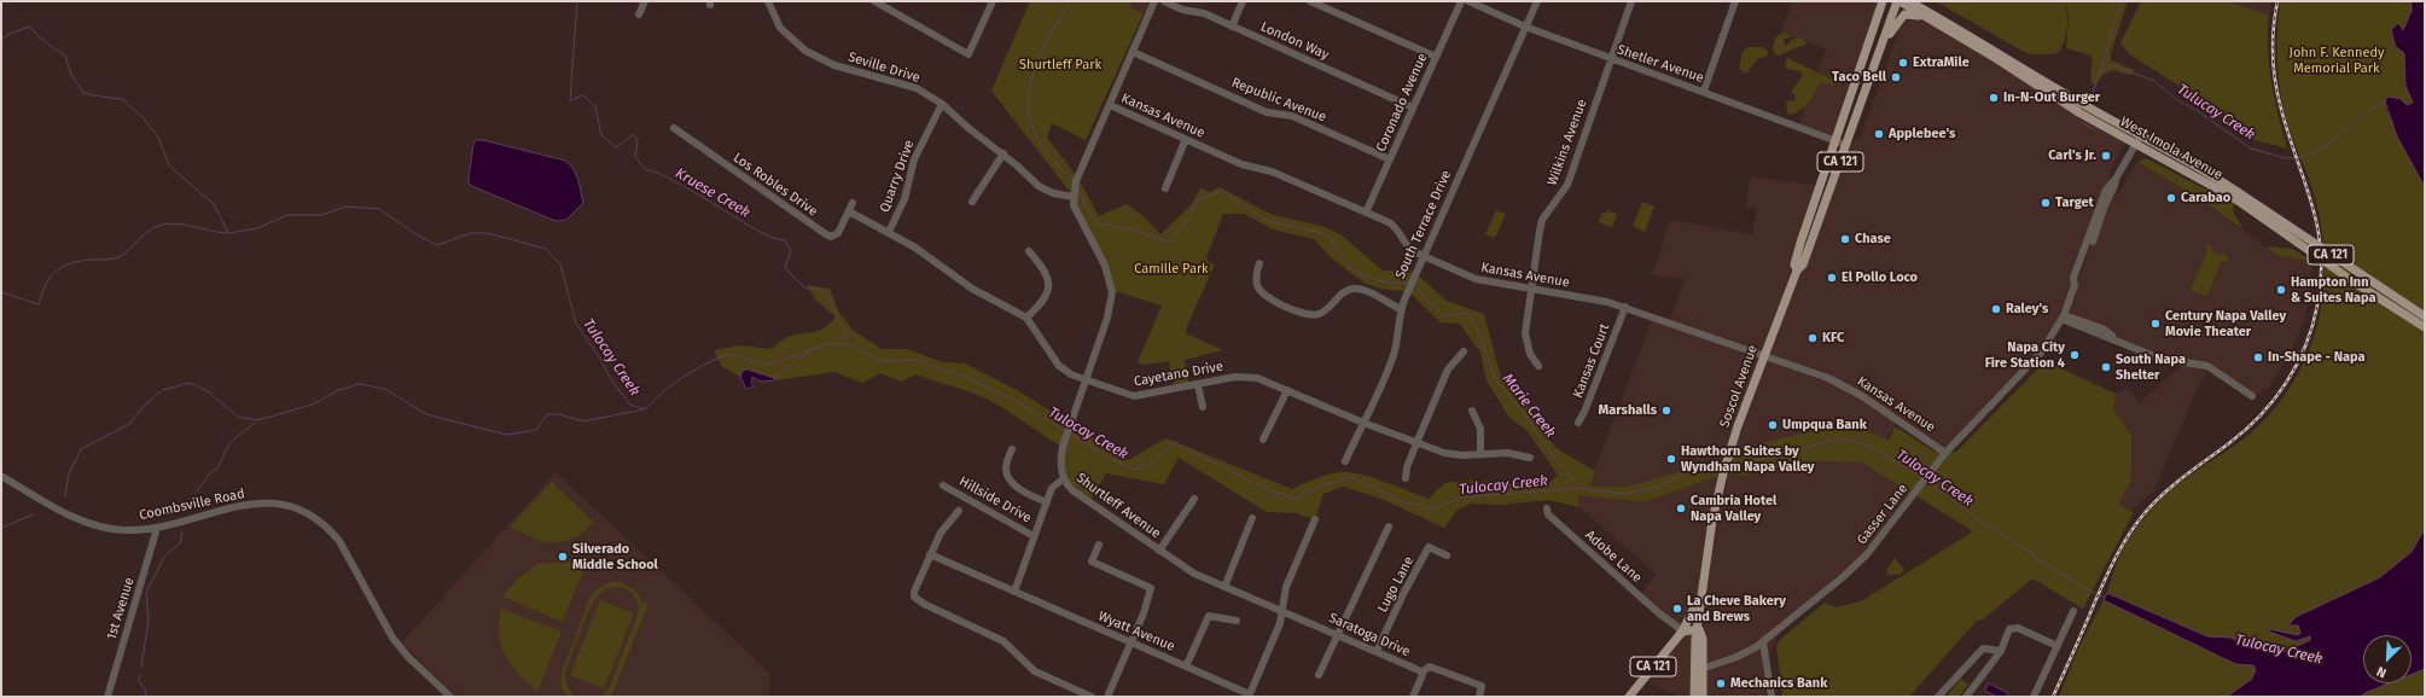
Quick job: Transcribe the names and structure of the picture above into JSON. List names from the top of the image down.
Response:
{
  "streets": {
    "main road": ["West Imola Avenue", "CA 121", "Soscol Avenue"],
    "street": [
      "London Way",
      "Shetler Avenue",
      "Seville Drive",
      "Republic Avenue",
      "Coronado Avenue",
      "Kansas Avenue",
      "Wilkins Avenue",
      "Quarry Drive",
      "Los Robles Drive",
      "South Terrace Drive",
      "Kansas Court",
      "Cayetano Drive",
      "Hillside Drive",
      "Coombsville Road",
      "Shurtleff Avenue",
      "Gasser Lane",
      "Adobe Lane",
      "Lugo Lane",
      "1st Avenue",
      "Wyatt Avenue",
      "Saratoga Drive"
    ]
  },
  "crossings": [
    ["London Way", "Coronado Avenue"],
    ["Shetler Avenue", "Wilkins Avenue"],
    ["Shetler Avenue", "South Terrace Drive"],
    ["Shetler Avenue", "Soscol Avenue"],
    ["Seville Drive", "Quarry Drive"],
    ["Seville Drive", "Shurtleff Avenue"],
    ["Republic Avenue", "Coronado Avenue"],
    ["Coronado Avenue", "Kansas Avenue"],
    ["Kansas Avenue", "Wilkins Avenue"],
    ["Kansas Avenue", "South Terrace Drive"],
    ["Kansas Avenue", "Kansas Court"],
    ["Kansas Avenue", "Soscol Avenue"],
    ["Kansas Avenue", "Gasser Lane"],
    ["West Imola Avenue", "CA 121"],
    ["West Imola Avenue", "Soscol Avenue"],
    ["West Imola Avenue", "Gasser Lane"],
    ["CA 121", "Soscol Avenue"],
    ["CA 121", "Adobe Lane"],
    ["Quarry Drive", "Cayetano Drive"],
    ["Los Robles Drive", "Cayetano Drive"],
    ["South Terrace Drive", "Cayetano Drive"],
    ["Cayetano Drive", "Shurtleff Avenue"],
    ["Soscol Avenue", "Gasser Lane"],
    ["Coombsville Road", "1st Avenue"],
    ["Shurtleff Avenue", "Saratoga Drive"],
    ["Lugo Lane", "Saratoga Drive"]
  ],
  "water": [
    "Tulucay Creek",
    "Kruese Creek",
    "Tulocay Creek",
    "Marie Creek"
  ],
  "parks": ["John F. Kennedy Memorial Park", "Shurtleff Park", "Camille Park"],
  "places": [
    "ExtraMile",
    "Taco Bell",
    "In-N-Out Burger",
    "Applebee's",
    "Carl's Jr.",
    "Carabao",
    "Target",
    "Chase",
    "El Pollo Loco",
    "Hampton Inn & Suites Napa",
    "Raley's",
    "Century Napa Valley Movie Theater",
    "KFC",
    "Napa City Fire Station 4",
    "In-Shape - Napa",
    "South Napa Shelter",
    "Marshalls",
    "Umpqua Bank",
    "Hawthorn Suites by Wyndham Napa Valley",
    "Cambria Hotel Napa Valley",
    "Silverado Middle School",
    "La Cheve Bakery and Brews",
    "Mechanics Bank"
  ],
  "north": "bottom left"
}
